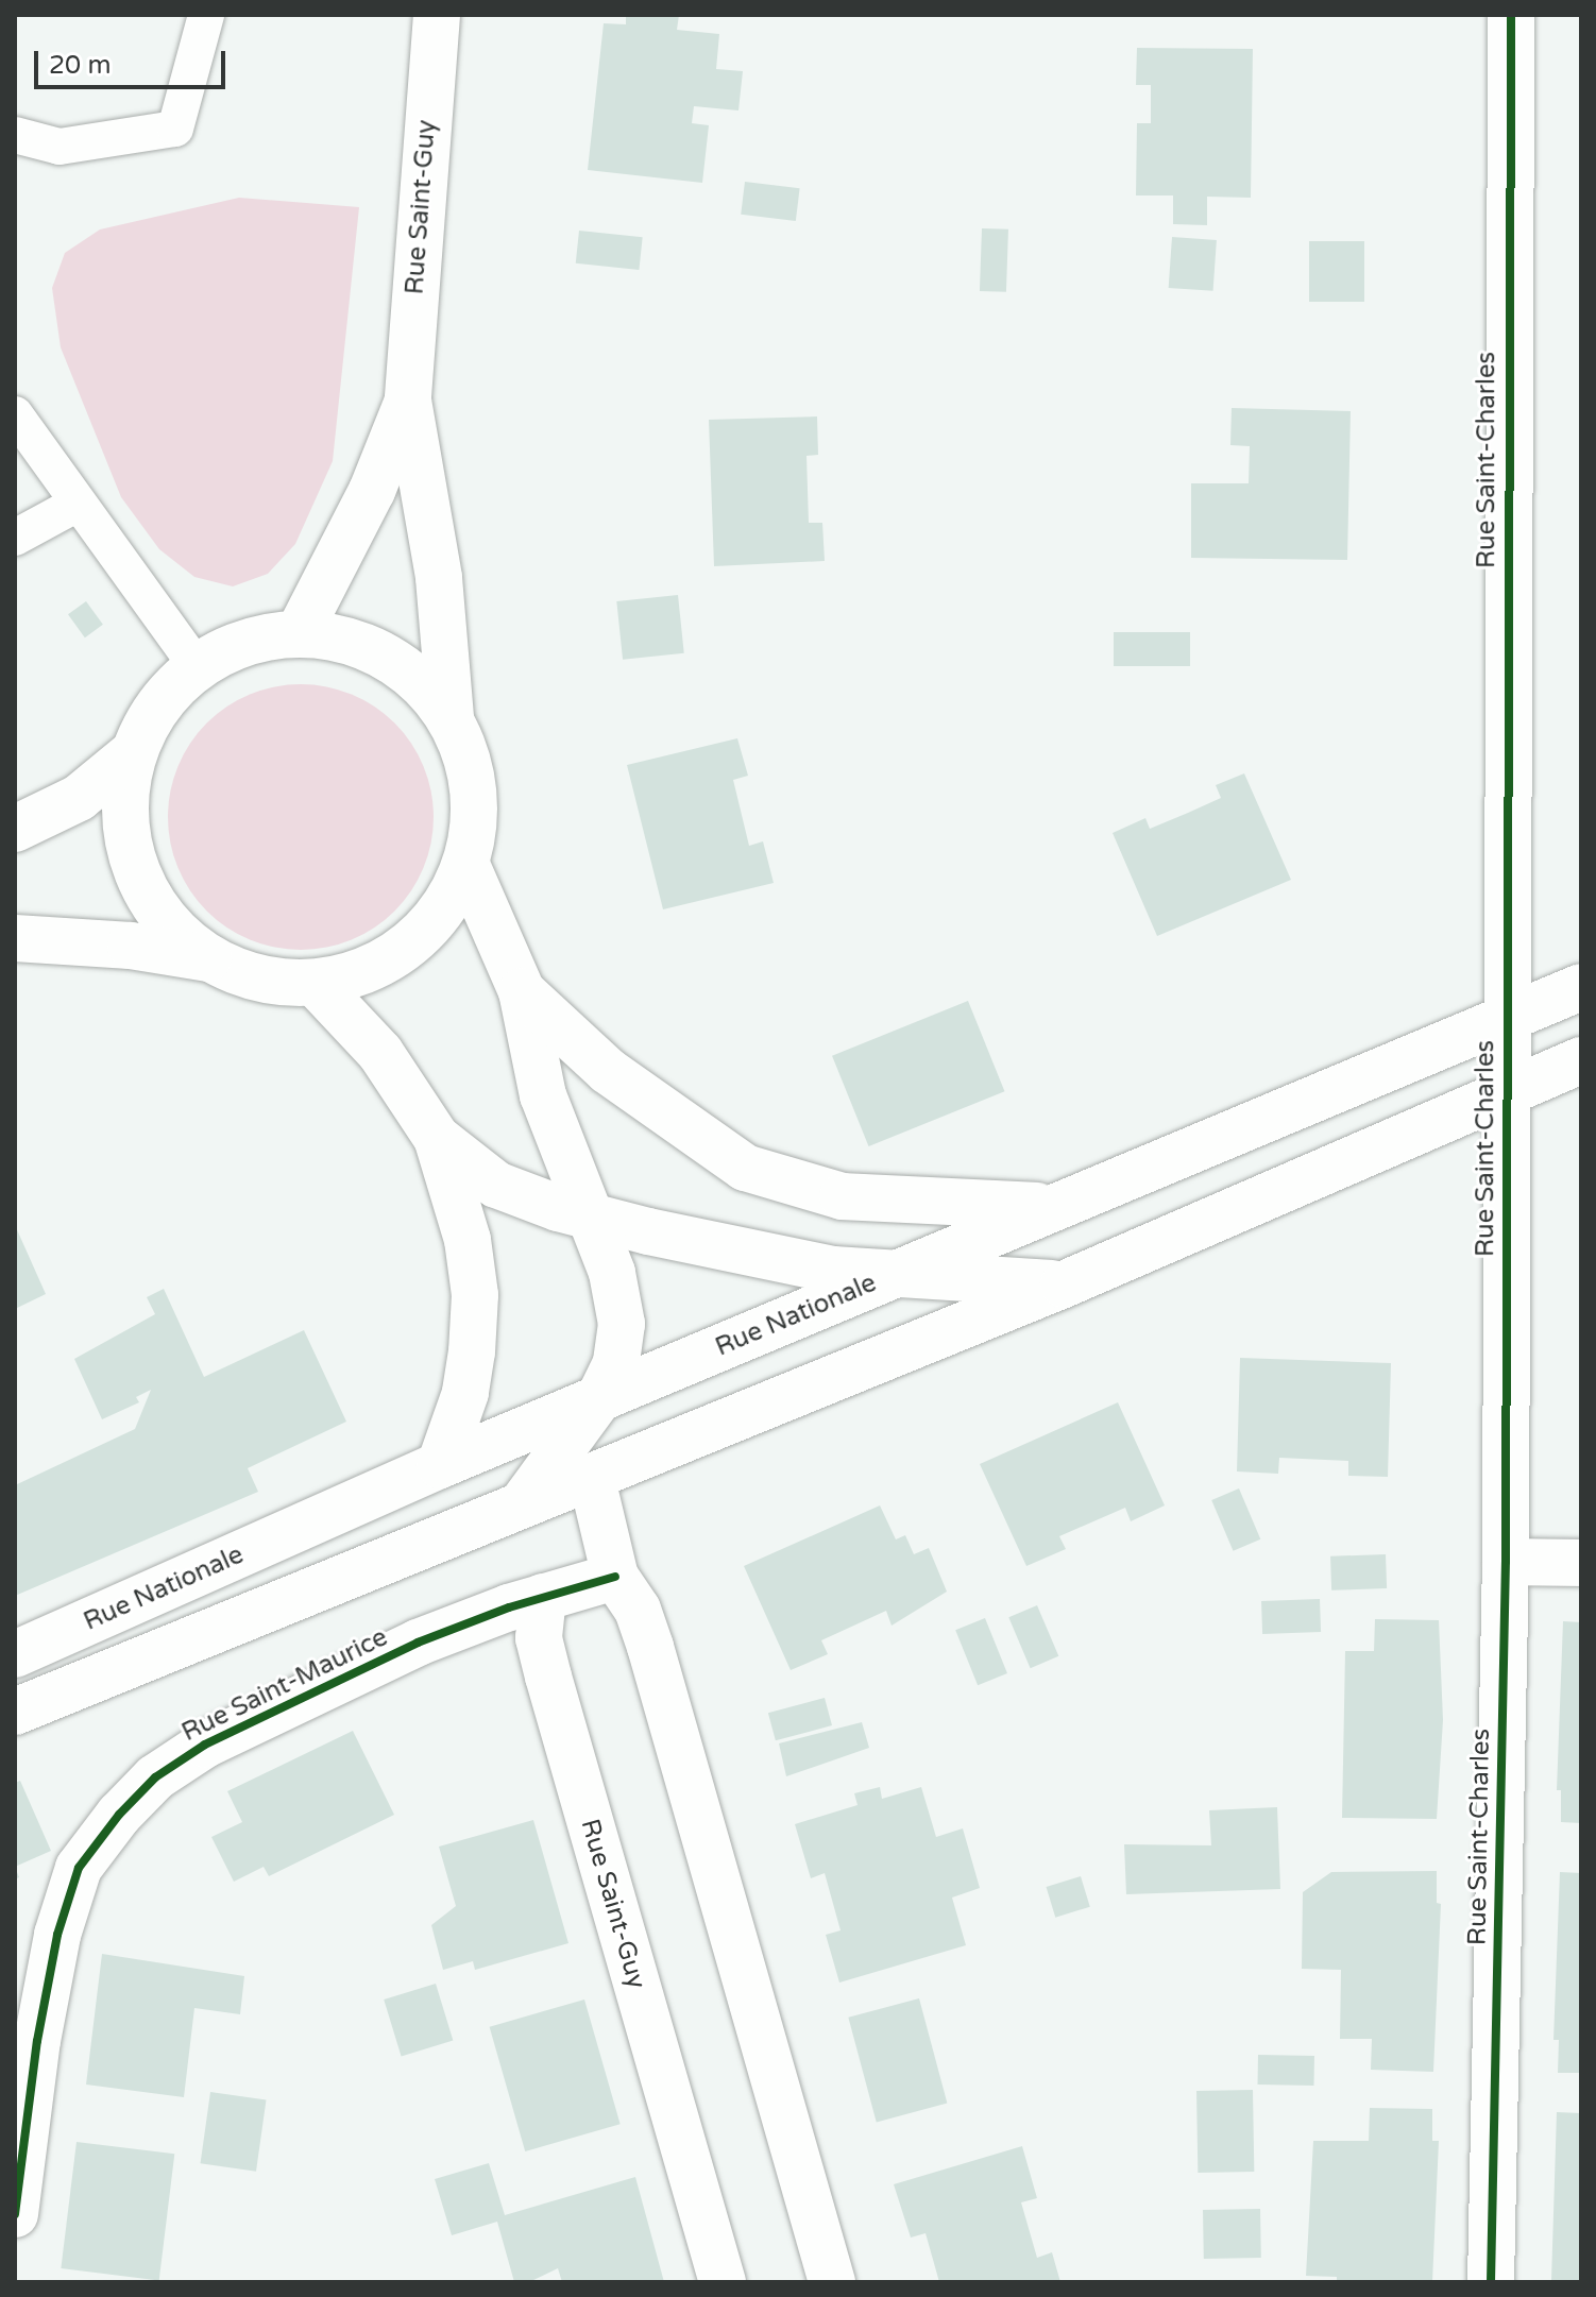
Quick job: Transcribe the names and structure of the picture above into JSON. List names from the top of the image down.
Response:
{
  "streets": {
    "main road": [
      "Rue Saint-Guy",
      "Rue Saint-Charles",
      "Rue Nationale",
      "Rue Saint-Maurice"
    ]
  },
  "crossings": [
    ["Rue Saint-Guy", "Rue Saint-Maurice"],
    ["Rue Saint-Charles", "Rue Nationale"]
  ],
  "scale_bar": "20 m"
}
